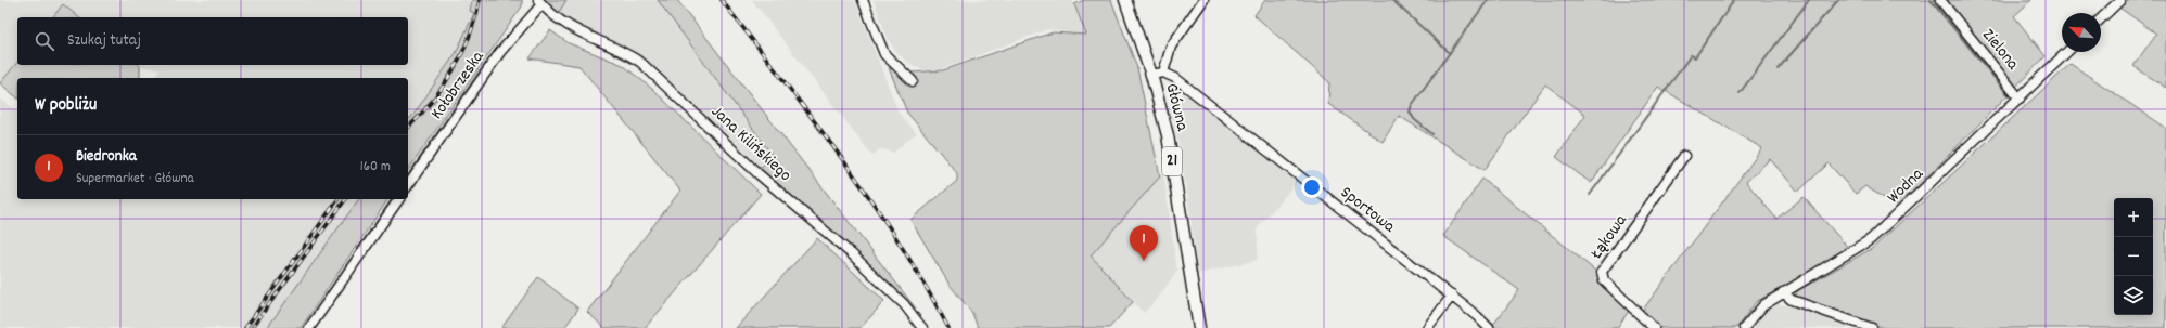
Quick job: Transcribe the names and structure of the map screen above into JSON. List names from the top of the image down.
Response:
{
  "streets": {
    "main road": ["Główna", "21"],
    "street": [
      "Zielona",
      "Kołobrzeska",
      "Jana Kilińskiego",
      "Wodna",
      "Sportowa",
      "Łąkowa"
    ]
  },
  "crossings": [
    ["Zielona", "Wodna"],
    ["Kołobrzeska", "Jana Kilińskiego"]
  ],
  "north": "top left",
  "page": {
    "search": "Szukaj tutaj",
    "heading": "W pobliżu",
    "list": [
      {
        "mark": "1",
        "name": "Biedronka",
        "note": "Supermarket · Główna",
        "value": "160 m"
      }
    ],
    "map_buttons": ["+", "−"],
    "pins": "1"
  }
}
